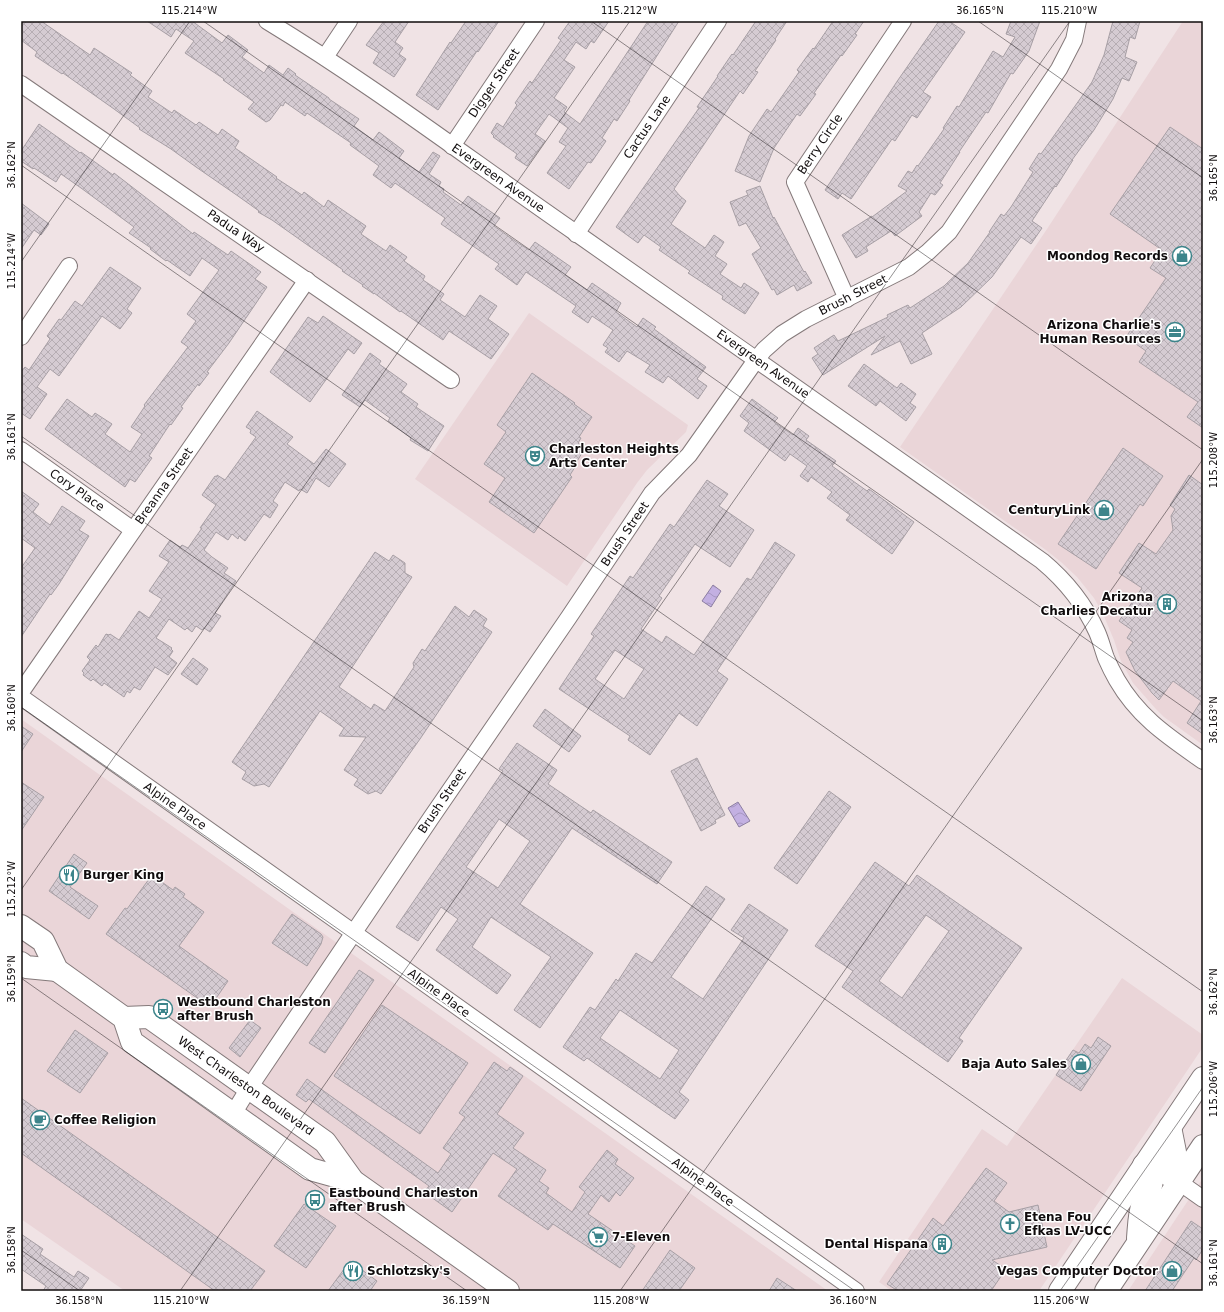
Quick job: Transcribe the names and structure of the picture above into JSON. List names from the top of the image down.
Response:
{
  "streets": {
    "main road": ["West Charleston Boulevard"],
    "street": [
      "Digger Street",
      "Cactus Lane",
      "Berry Circle",
      "Evergreen Avenue",
      "Padua Way",
      "Brush Street",
      "Breanna Street",
      "Cory Place",
      "Alpine Place"
    ]
  },
  "crossings": [
    ["Digger Street", "Evergreen Avenue"],
    ["Cactus Lane", "Evergreen Avenue"],
    ["Berry Circle", "Brush Street"],
    ["Evergreen Avenue", "Brush Street"],
    ["Padua Way", "Breanna Street"],
    ["Brush Street", "Alpine Place"],
    ["Brush Street", "West Charleston Boulevard"],
    ["Breanna Street", "Cory Place"]
  ],
  "places": {
    "shop": [
      "Moondog Records",
      "CenturyLink",
      "Baja Auto Sales",
      "Vegas Computer Doctor"
    ],
    "office": ["Arizona Charlie's Human Resources"],
    "theatre": ["Charleston Heights Arts Center"],
    "building": ["Arizona Charlies Decatur", "Dental Hispana"],
    "restaurant": ["Burger King", "Schlotzsky's"],
    "bus stop": ["Westbound Charleston after Brush", "Eastbound Charleston after Brush"],
    "cafe": ["Coffee Religion"],
    "church": ["Etena Fou Efkas LV-UCC"],
    "supermarket": ["7-Eleven"]
  },
  "coordinates": [
    "115.214°W",
    "115.212°W",
    "36.165°N",
    "115.210°W",
    "36.162°N",
    "36.161°N",
    "115.208°W",
    "36.160°N",
    "36.163°N",
    "36.159°N",
    "115.206°W",
    "36.158°N"
  ]
}
